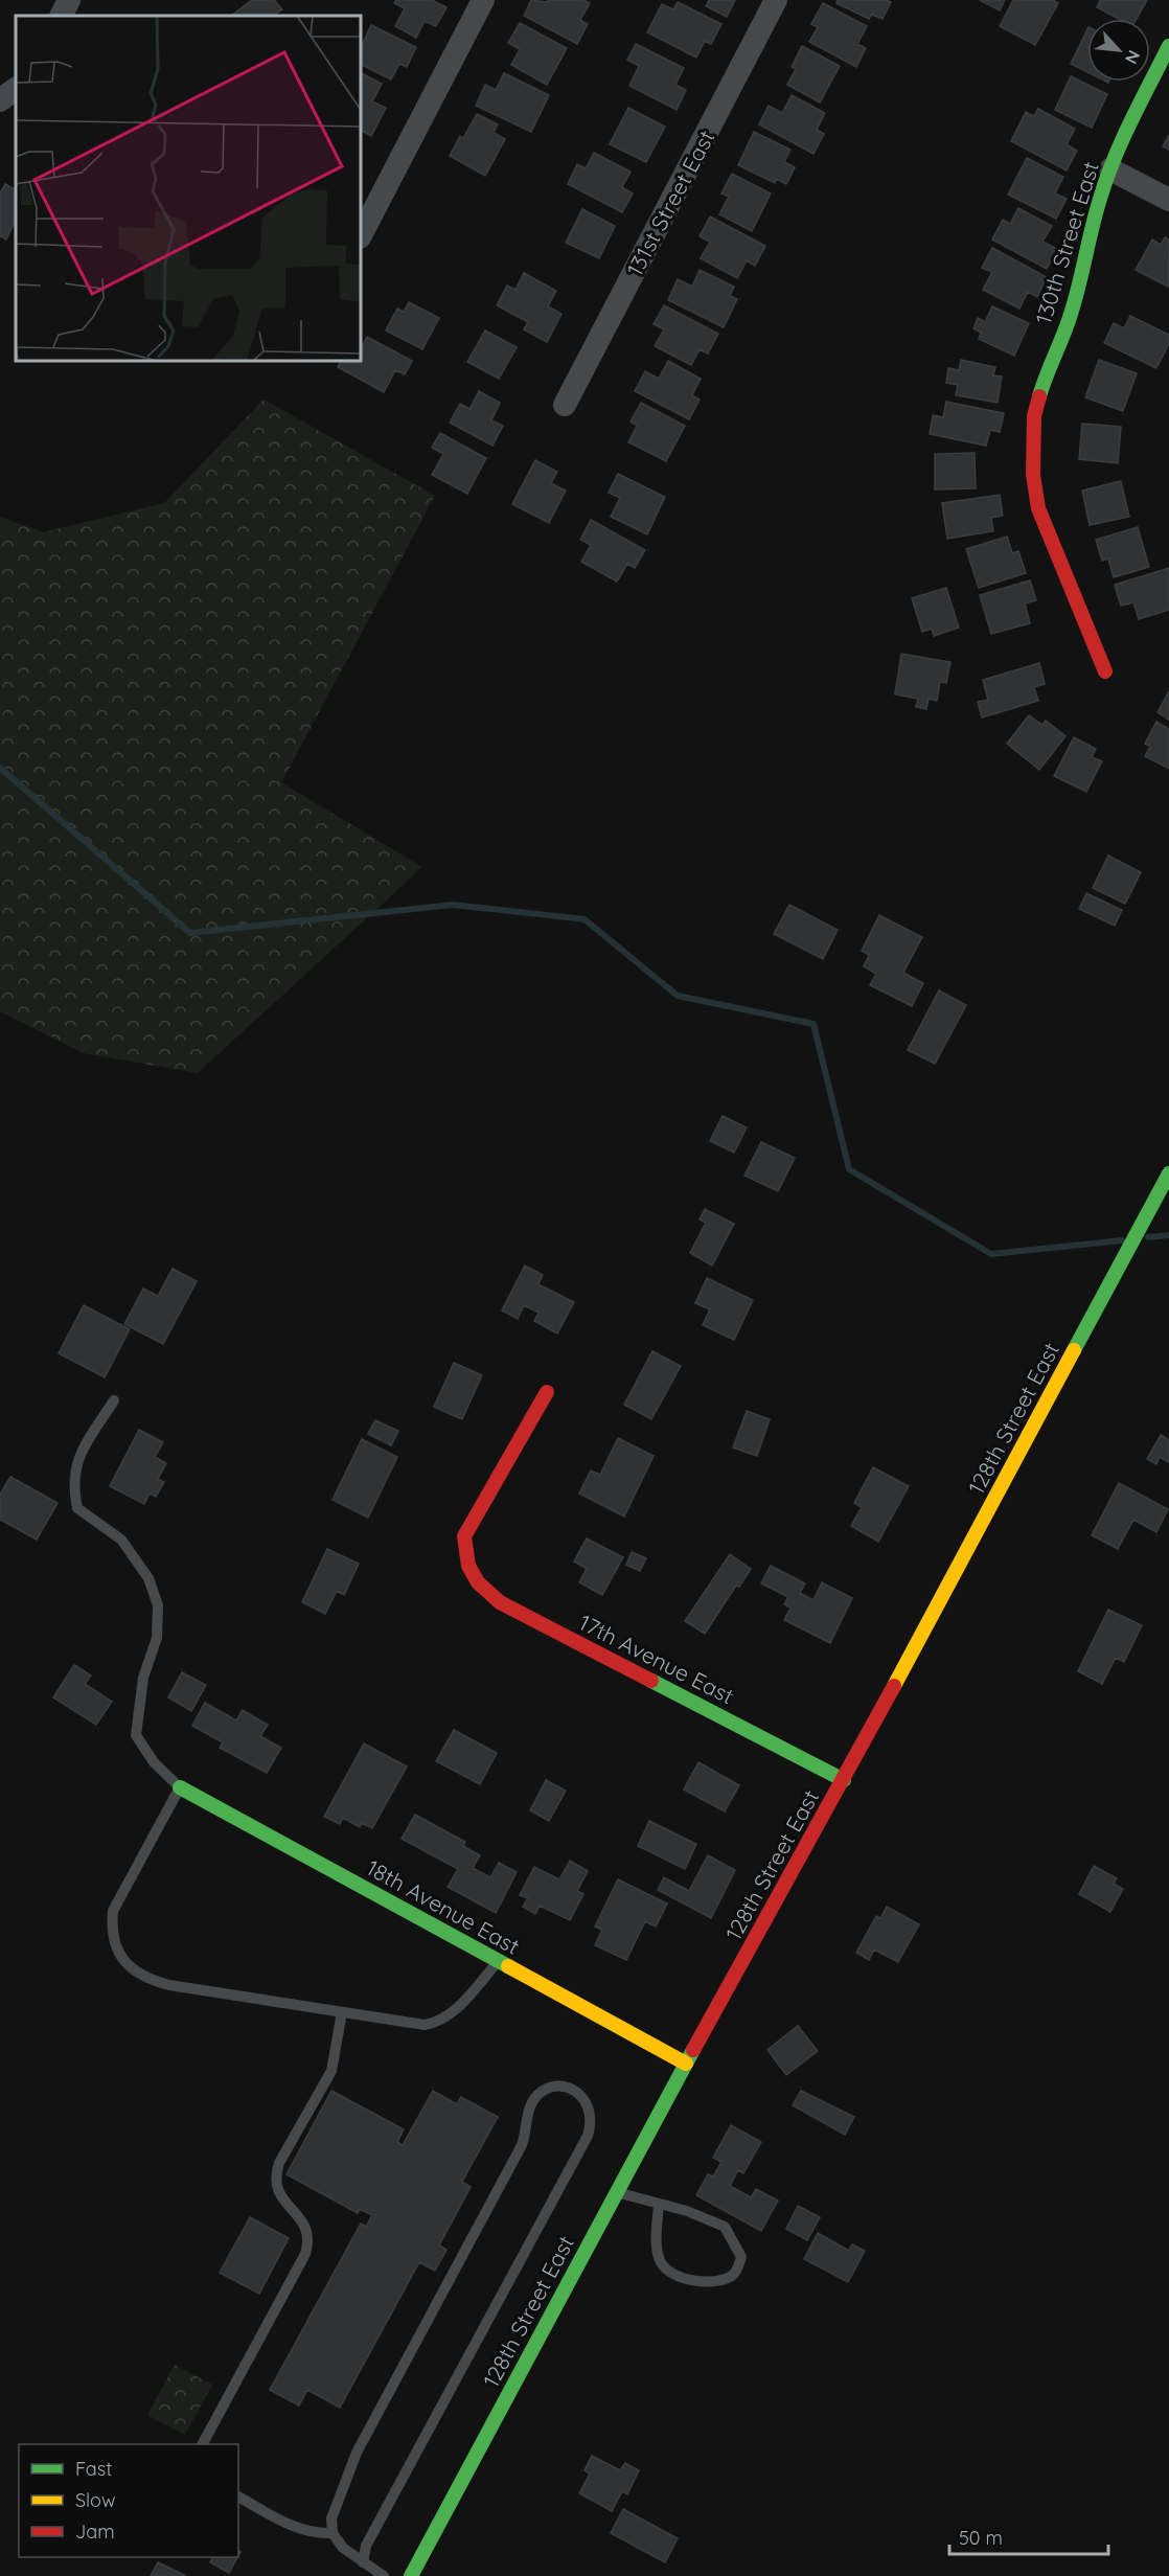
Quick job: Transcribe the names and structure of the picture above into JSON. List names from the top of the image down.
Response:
{
  "streets": {
    "street": [
      "131st Street East",
      "130th Street East",
      "128th Street East",
      "17th Avenue East",
      "18th Avenue East"
    ]
  },
  "crossings": [
    ["128th Street East", "17th Avenue East"],
    ["128th Street East", "18th Avenue East"]
  ],
  "legend": ["Fast", "Slow", "Jam"],
  "scale_bar": "50 m",
  "north": "bottom right"
}
